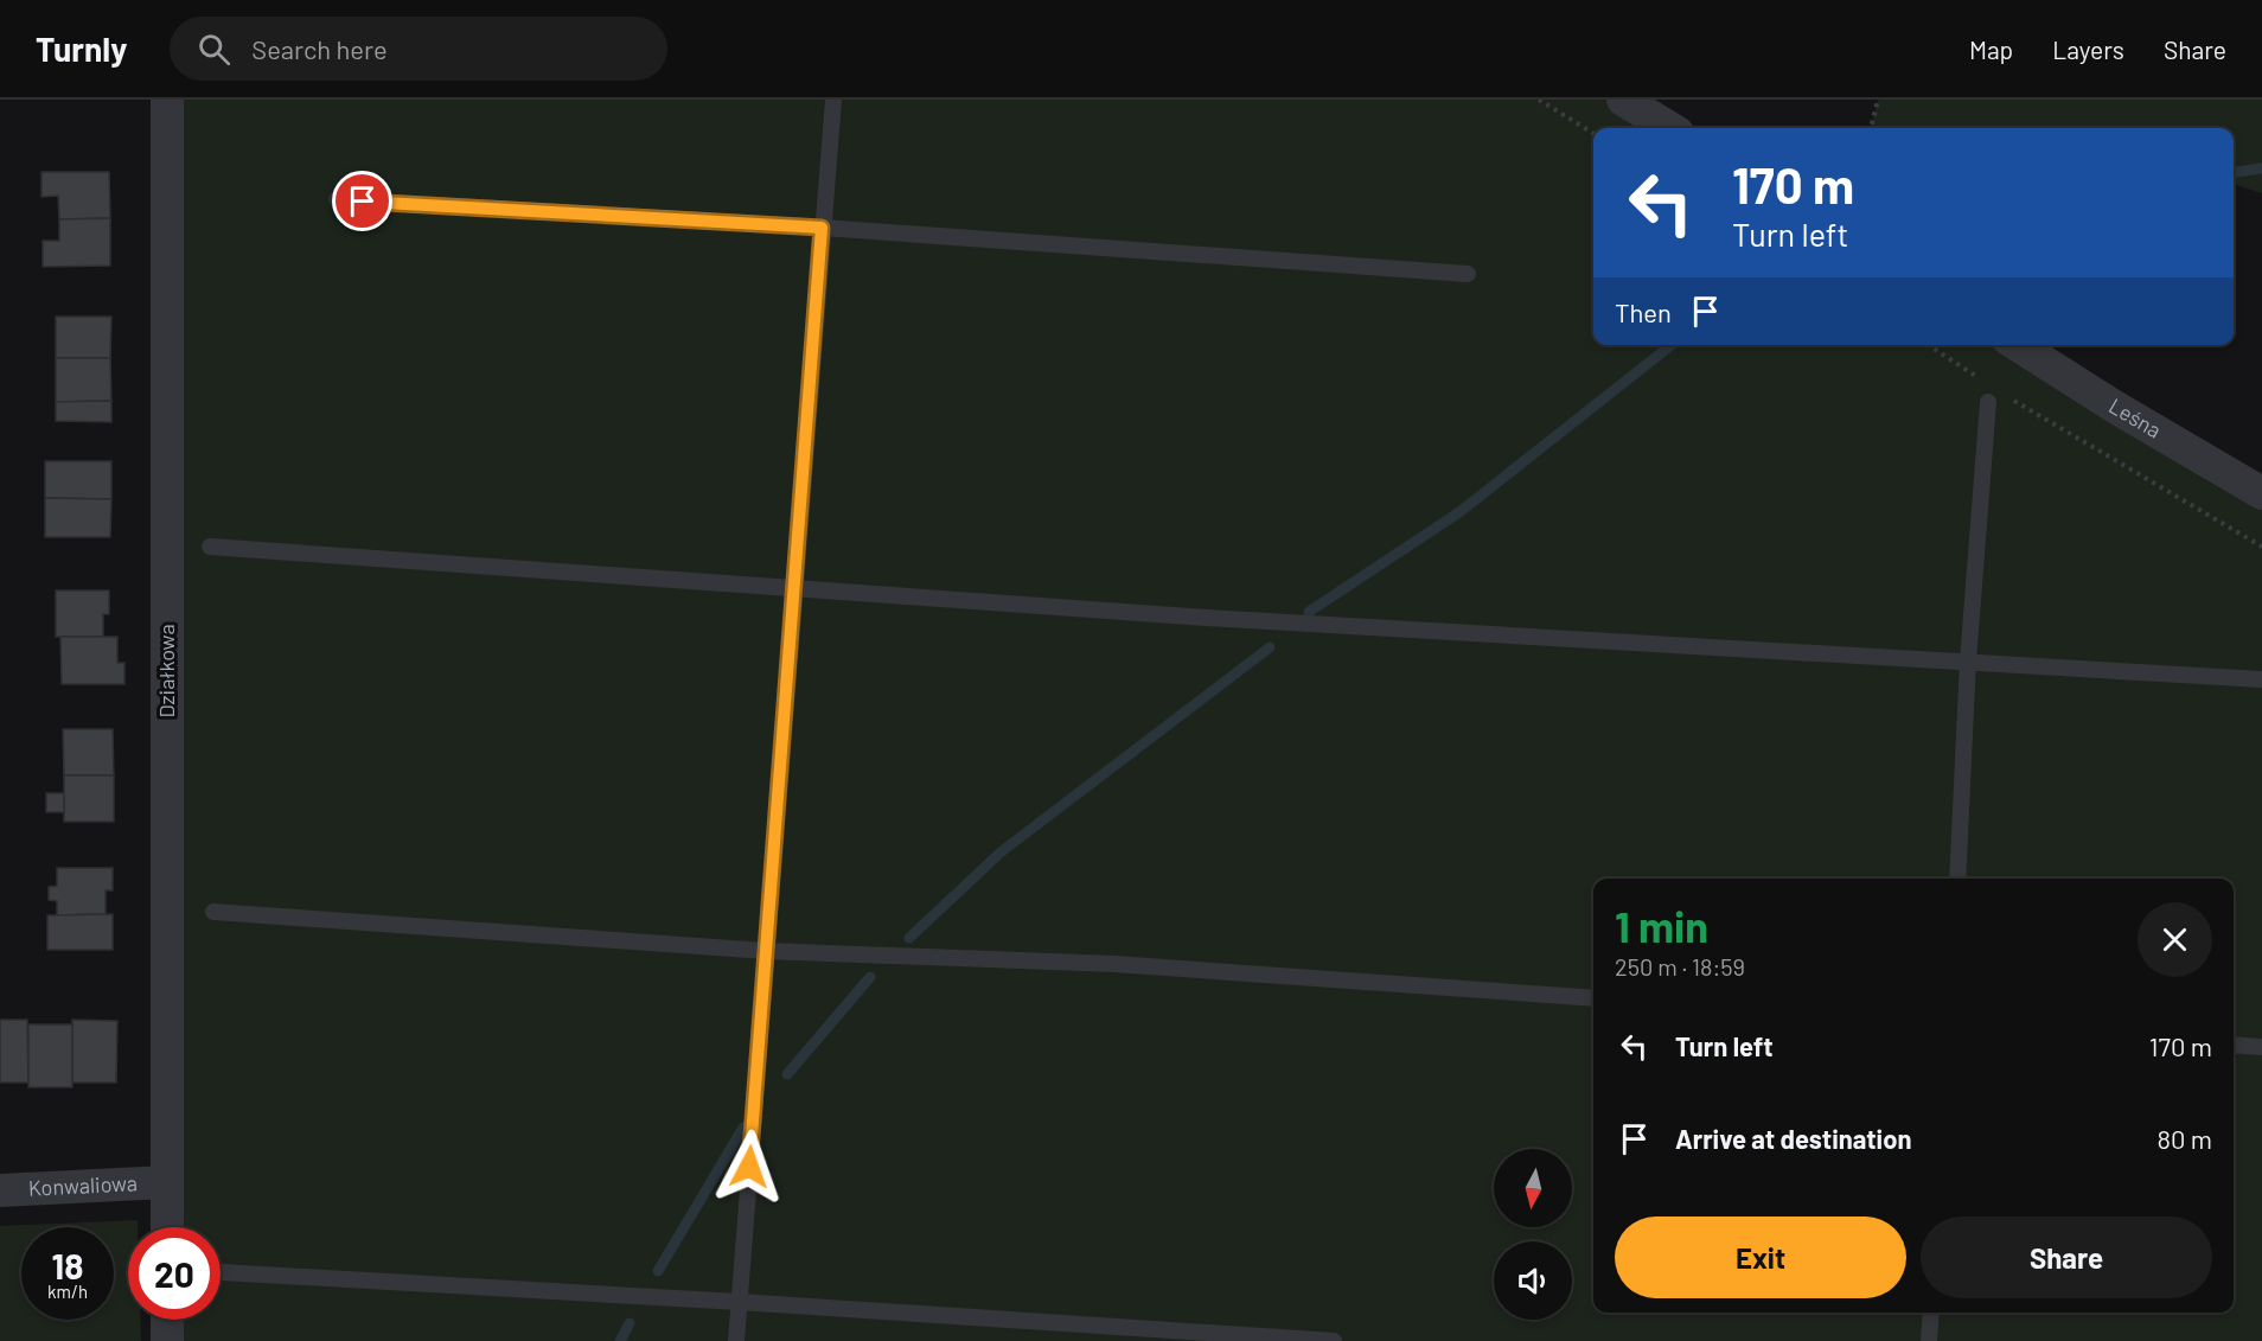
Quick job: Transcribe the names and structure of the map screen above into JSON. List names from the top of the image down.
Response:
{
  "streets": {
    "street": ["Leśna", "Działkowa", "Konwaliowa"]
  },
  "crossings": [
    ["Działkowa", "Konwaliowa"]
  ],
  "north": "bottom",
  "page": {
    "header": "Turnly",
    "search": "Search here",
    "nav": ["Map", "Layers", "Share"],
    "turn": ["170 m", "Turn left"],
    "then": "Then",
    "heading": ["1 min", "250 m · 18:59"],
    "list": [
      {
        "name": "Turn left",
        "value": "170 m"
      },
      {
        "name": "Arrive at destination",
        "value": "80 m"
      }
    ],
    "buttons": ["Exit", "Share"],
    "speed": "18 km/h",
    "limit": "20"
  }
}
